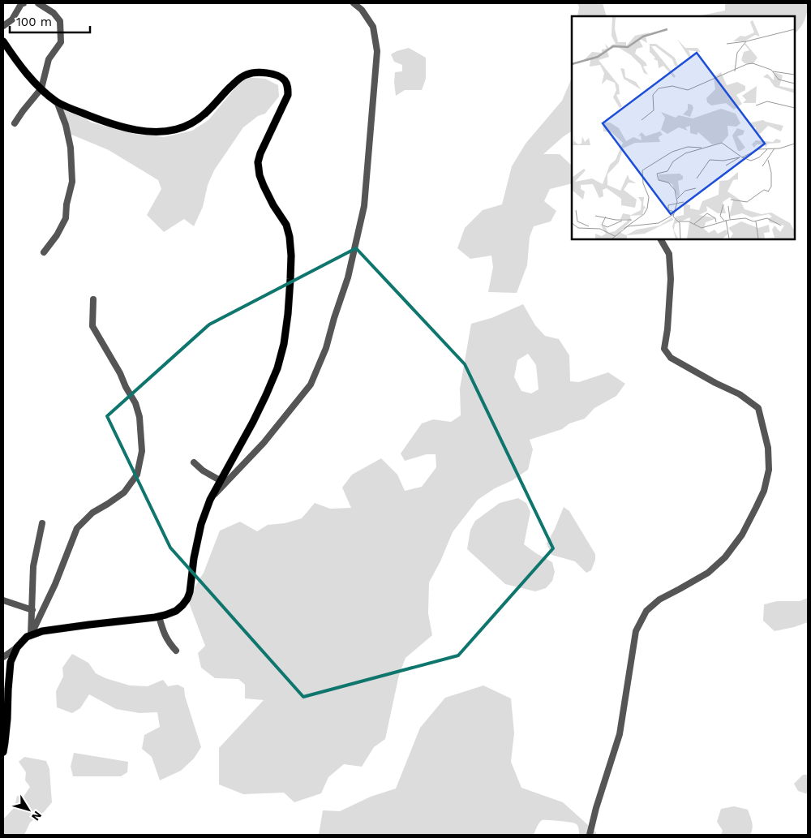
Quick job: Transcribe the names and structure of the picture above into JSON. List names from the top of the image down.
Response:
{
  "scale_bar": "100 m",
  "north": "bottom right"
}
